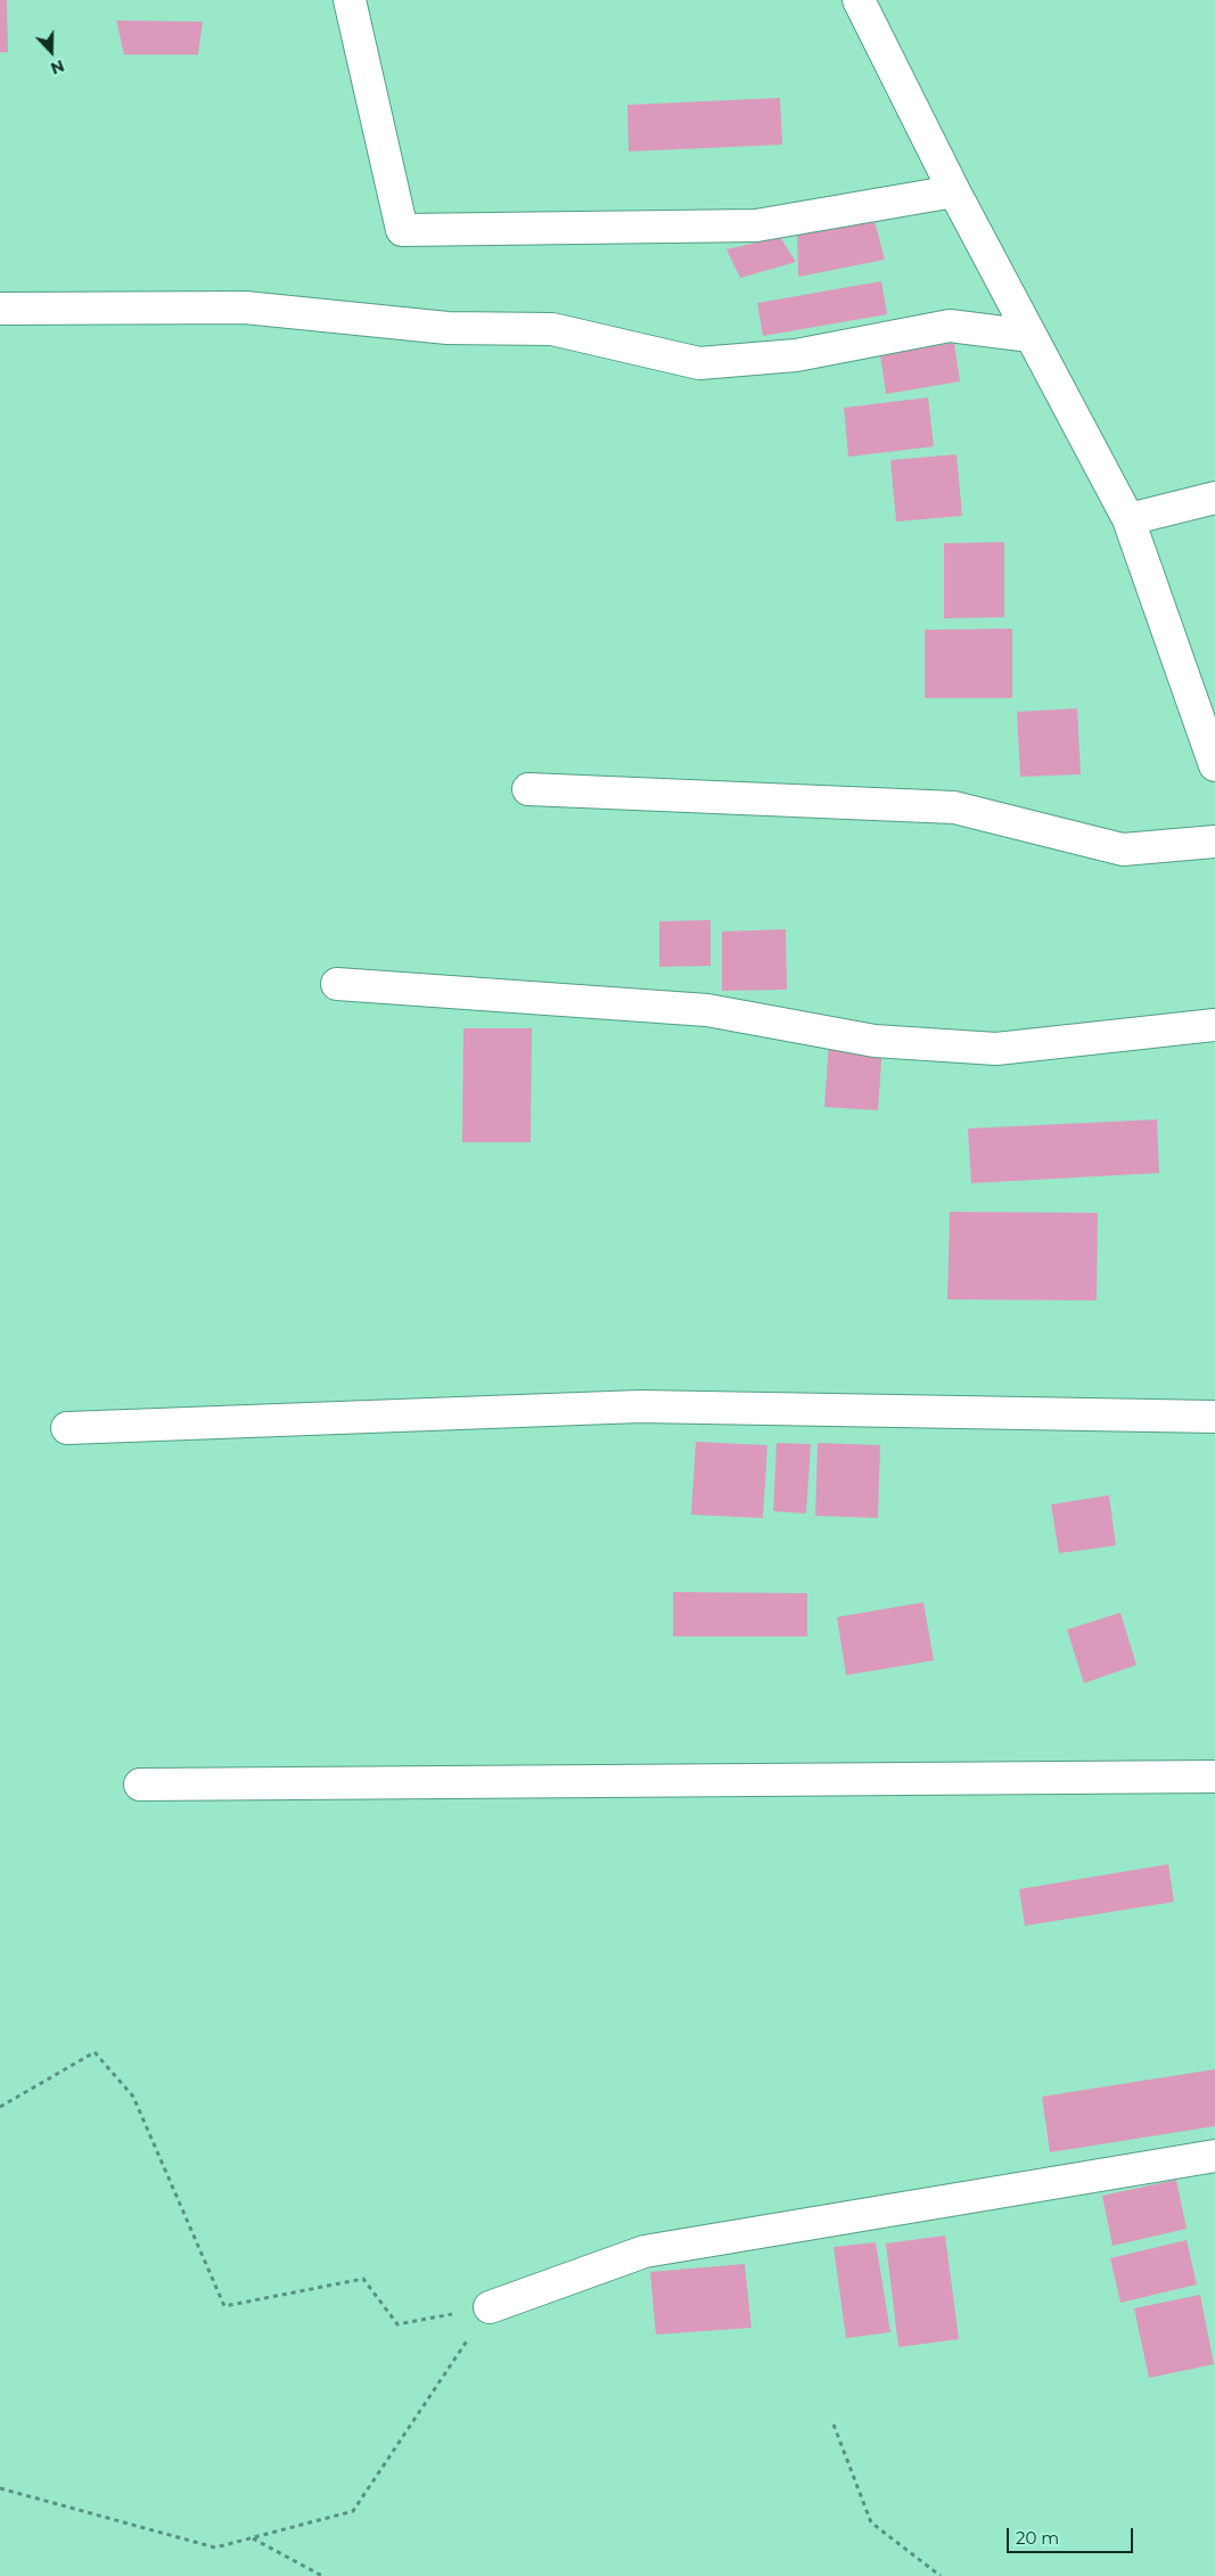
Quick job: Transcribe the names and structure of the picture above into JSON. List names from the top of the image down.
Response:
{
  "scale_bar": "20 m",
  "north": "bottom"
}
